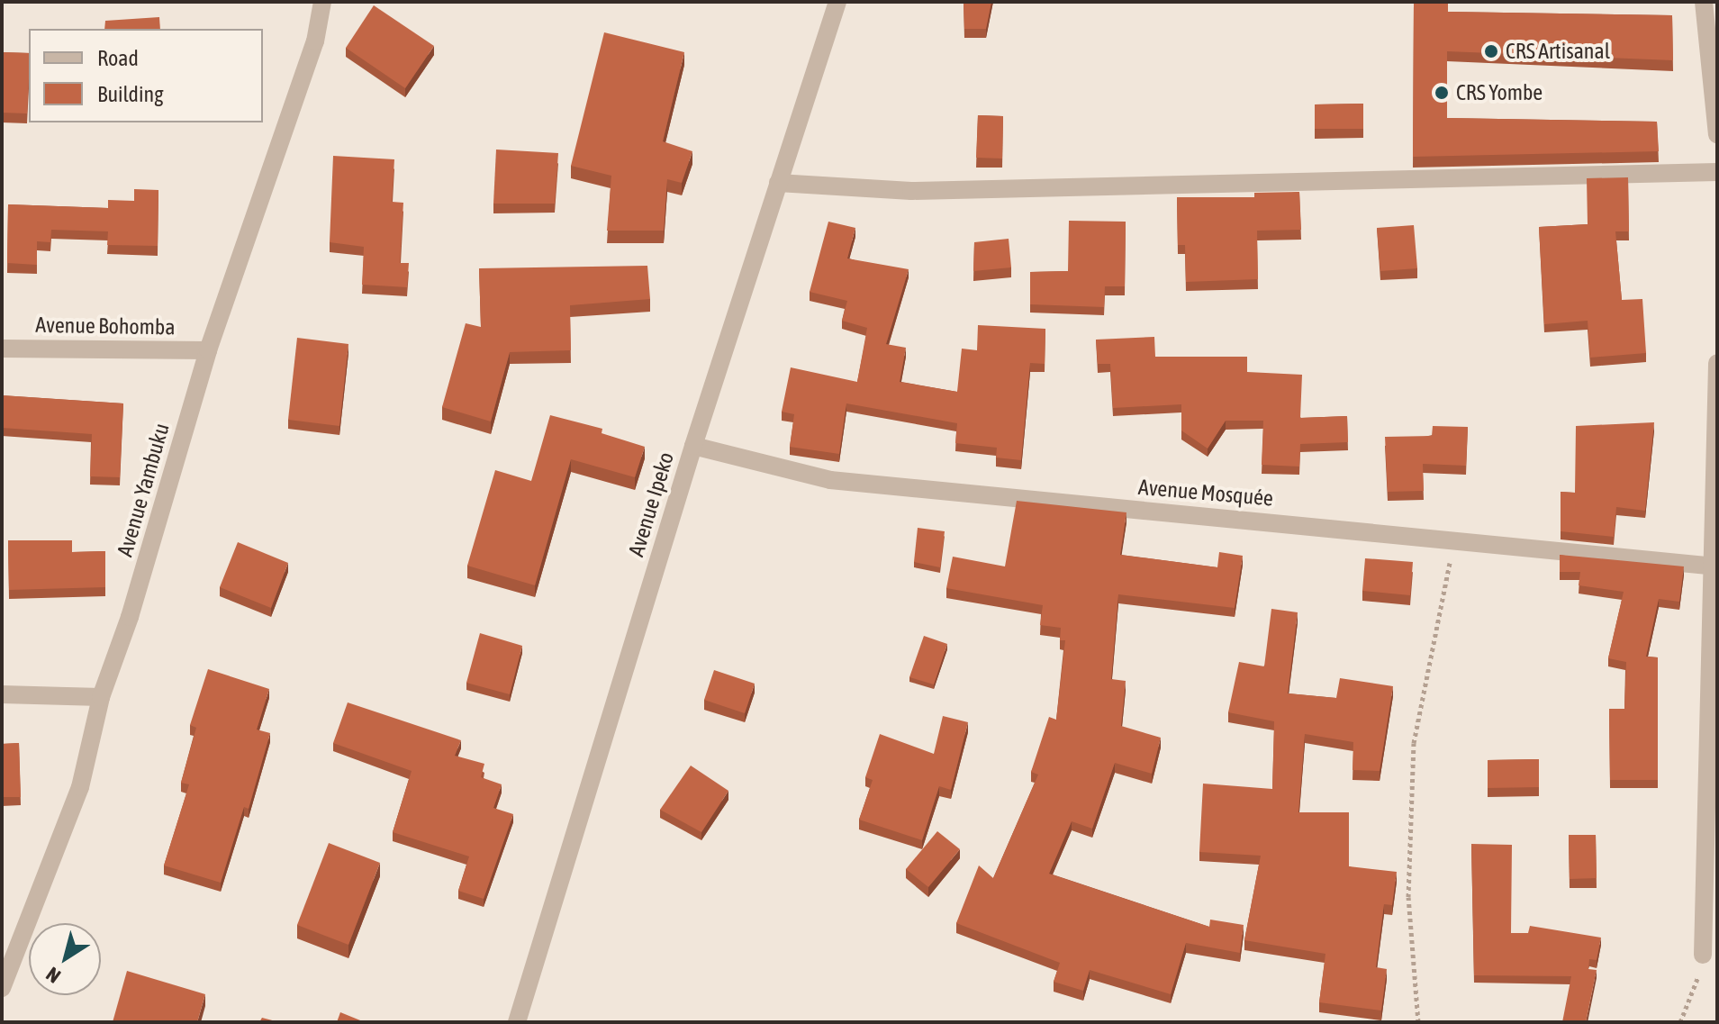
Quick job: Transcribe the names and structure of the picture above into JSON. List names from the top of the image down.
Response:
{
  "streets": {
    "street": [
      "Avenue Bohomba",
      "Avenue Yambuku",
      "Avenue Mosquée",
      "Avenue Ipeko"
    ]
  },
  "crossings": [
    ["Avenue Bohomba", "Avenue Yambuku"],
    ["Avenue Mosquée", "Avenue Ipeko"]
  ],
  "places": ["CRS Artisanal", "CRS Yombe"],
  "legend": ["Road", "Building"],
  "north": "bottom left"
}
